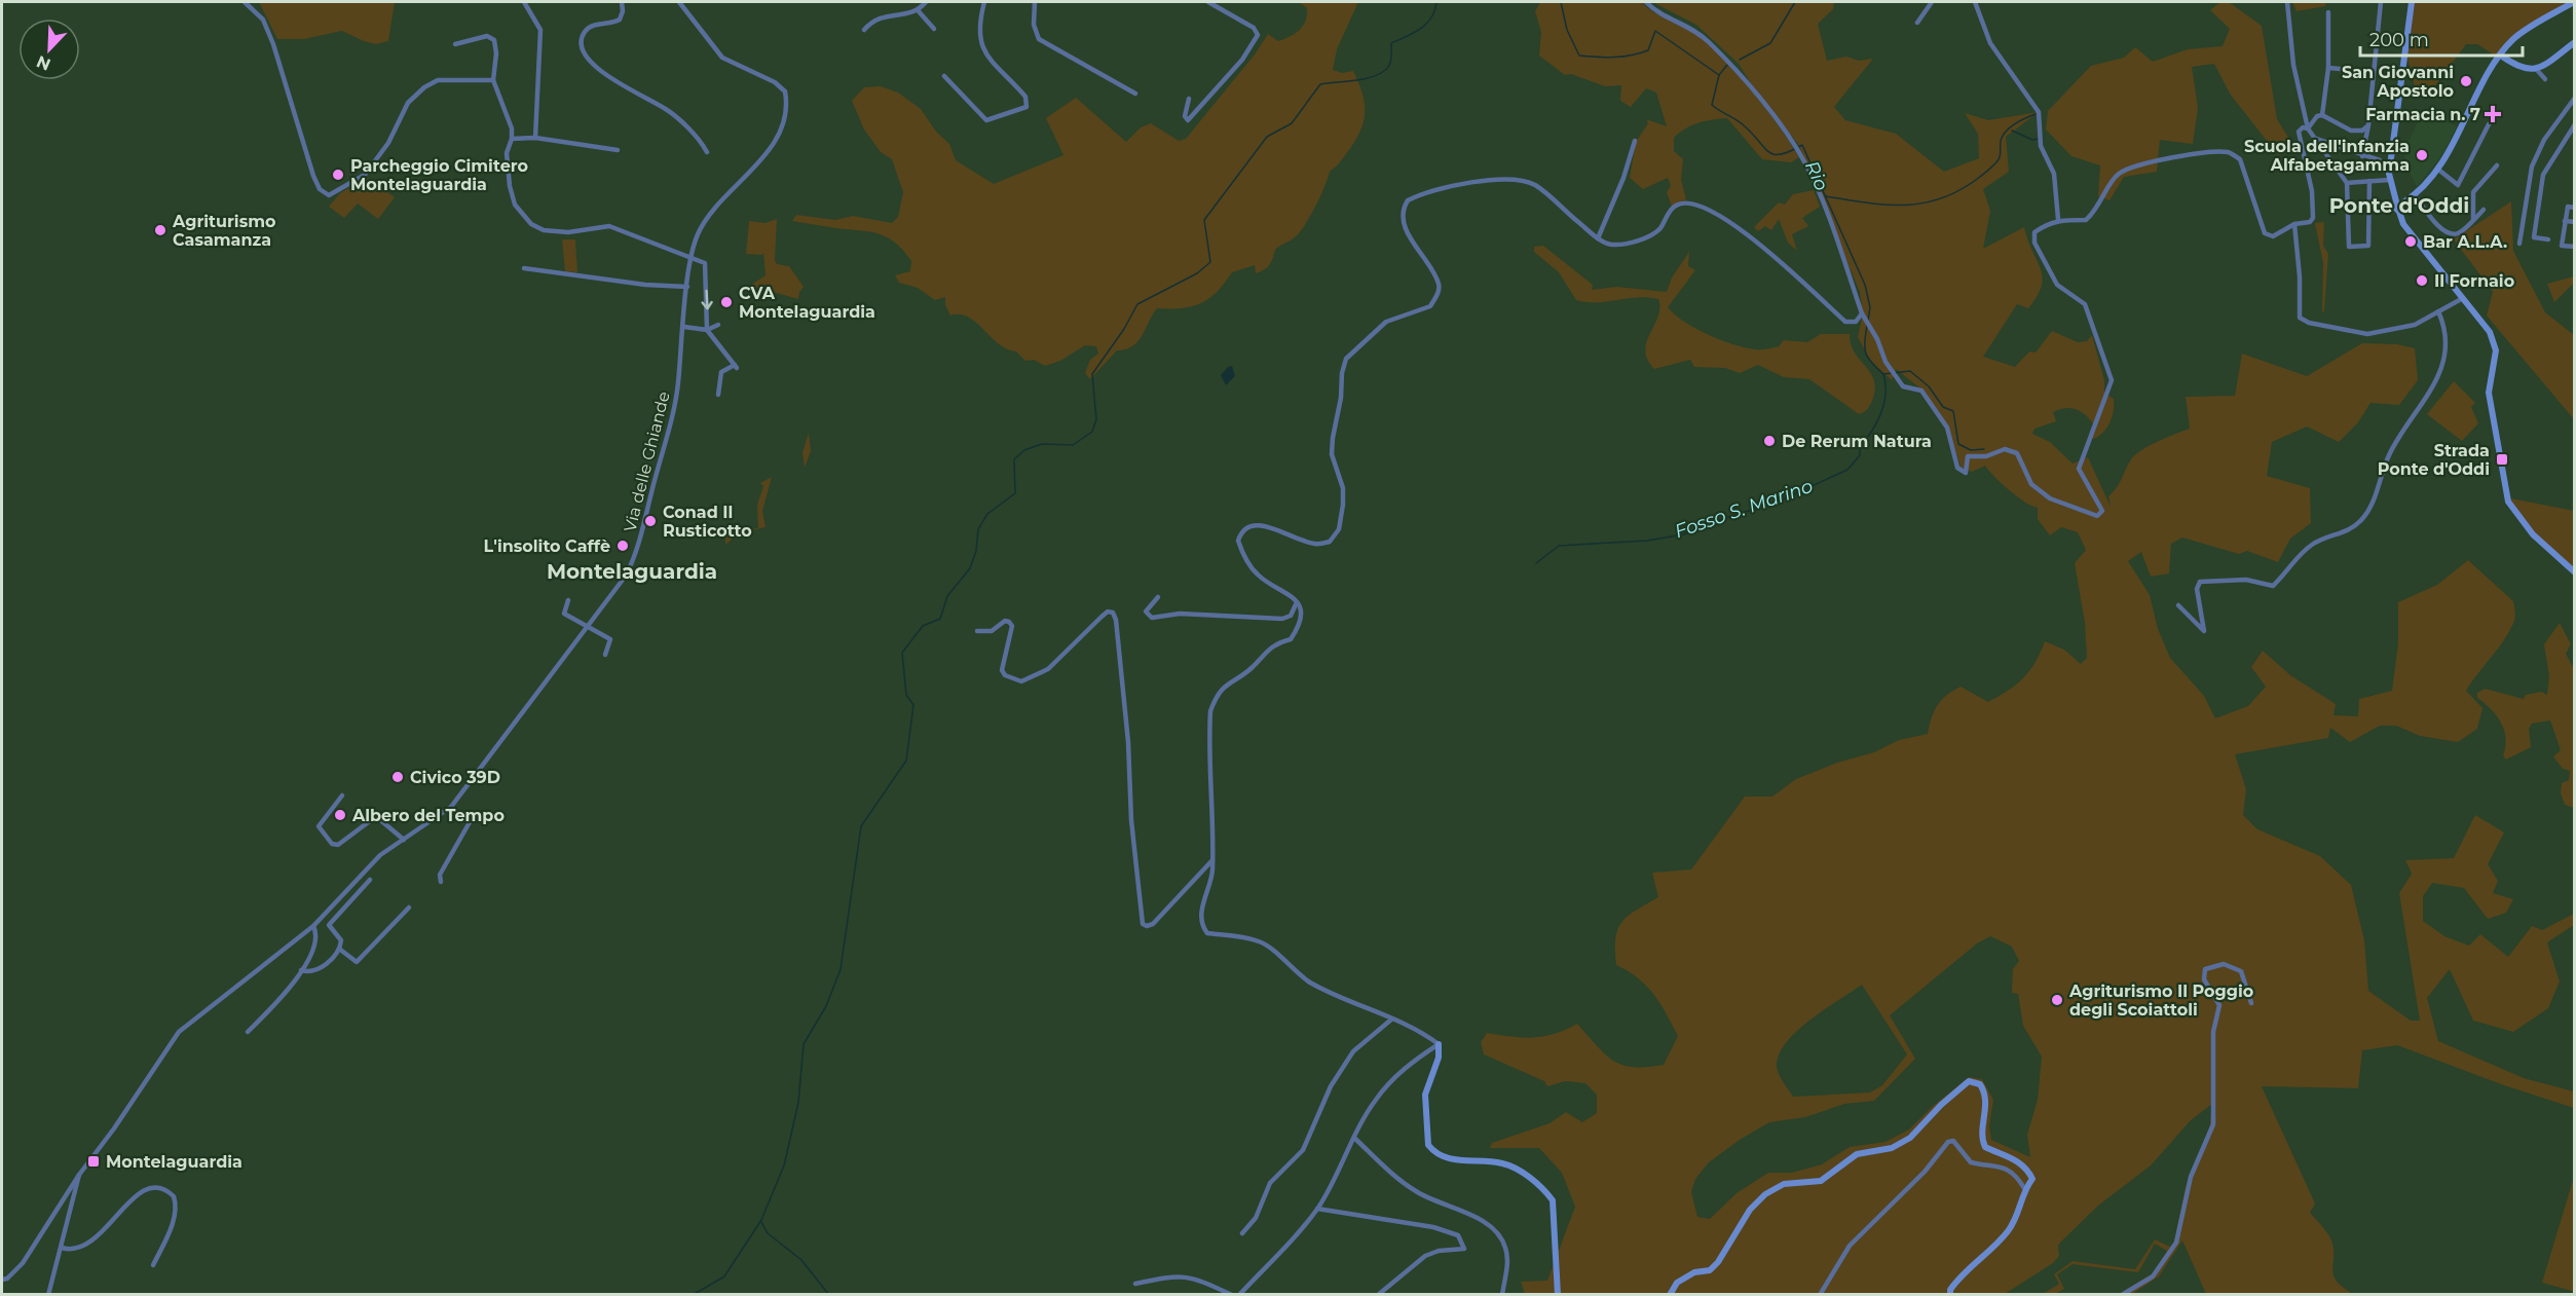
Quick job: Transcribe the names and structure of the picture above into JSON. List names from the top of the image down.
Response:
{
  "streets": {
    "street": ["Via delle Ghiande"]
  },
  "districts": ["Ponte d'Oddi", "Montelaguardia"],
  "water": ["Rio", "Fosso S. Marino"],
  "places": {
    "other": [
      "San Giovanni Apostolo",
      "Scuola dell'infanzia Alfabetagamma",
      "Parcheggio Cimitero Montelaguardia",
      "Agriturismo Casamanza",
      "Bar A.L.A.",
      "Il Fornaio",
      "CVA Montelaguardia",
      "De Rerum Natura",
      "Conad Il Rusticotto",
      "L'insolito Caffè",
      "Civico 39D",
      "Albero del Tempo",
      "Agriturismo Il Poggio degli Scoiattoli"
    ],
    "health": ["Farmacia n. 7"],
    "transit": ["Strada Ponte d'Oddi", "Montelaguardia"]
  },
  "scale_bar": "200 m",
  "north": "bottom left"
}
